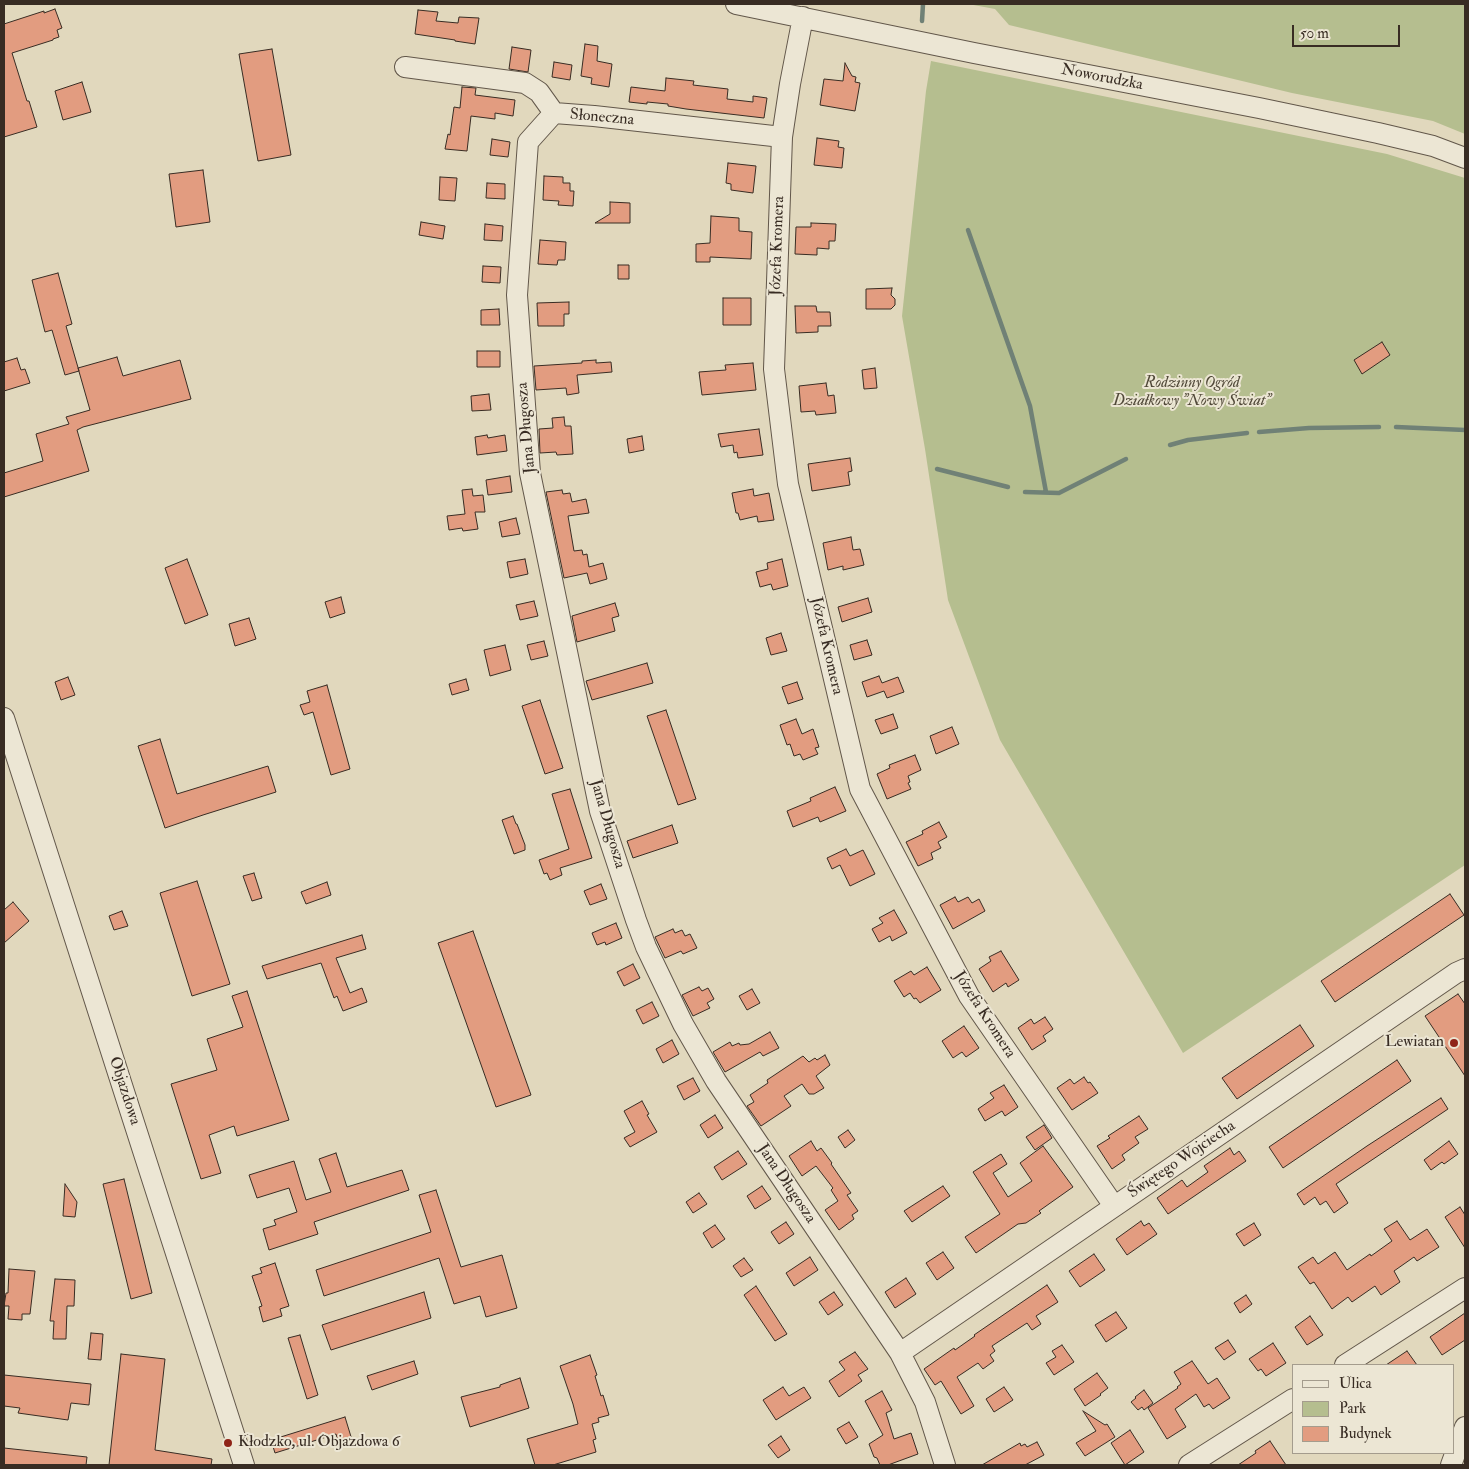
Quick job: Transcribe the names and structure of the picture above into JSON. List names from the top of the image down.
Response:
{
  "streets": {
    "street": [
      "Noworudzka",
      "Słoneczna",
      "Józefa Kromera",
      "Jana Długosza",
      "Objazdowa",
      "Świętego Wojciecha"
    ]
  },
  "crossings": [
    ["Noworudzka", "Józefa Kromera"],
    ["Słoneczna", "Józefa Kromera"],
    ["Słoneczna", "Jana Długosza"],
    ["Józefa Kromera", "Świętego Wojciecha"],
    ["Jana Długosza", "Świętego Wojciecha"]
  ],
  "parks": ["Rodzinny Ogród Działkowy \"Nowy Świat\""],
  "places": ["Lewiatan", "Kłodzko, ul. Objazdowa 6"],
  "legend": ["Ulica", "Park", "Budynek"],
  "scale_bar": "50 m"
}
